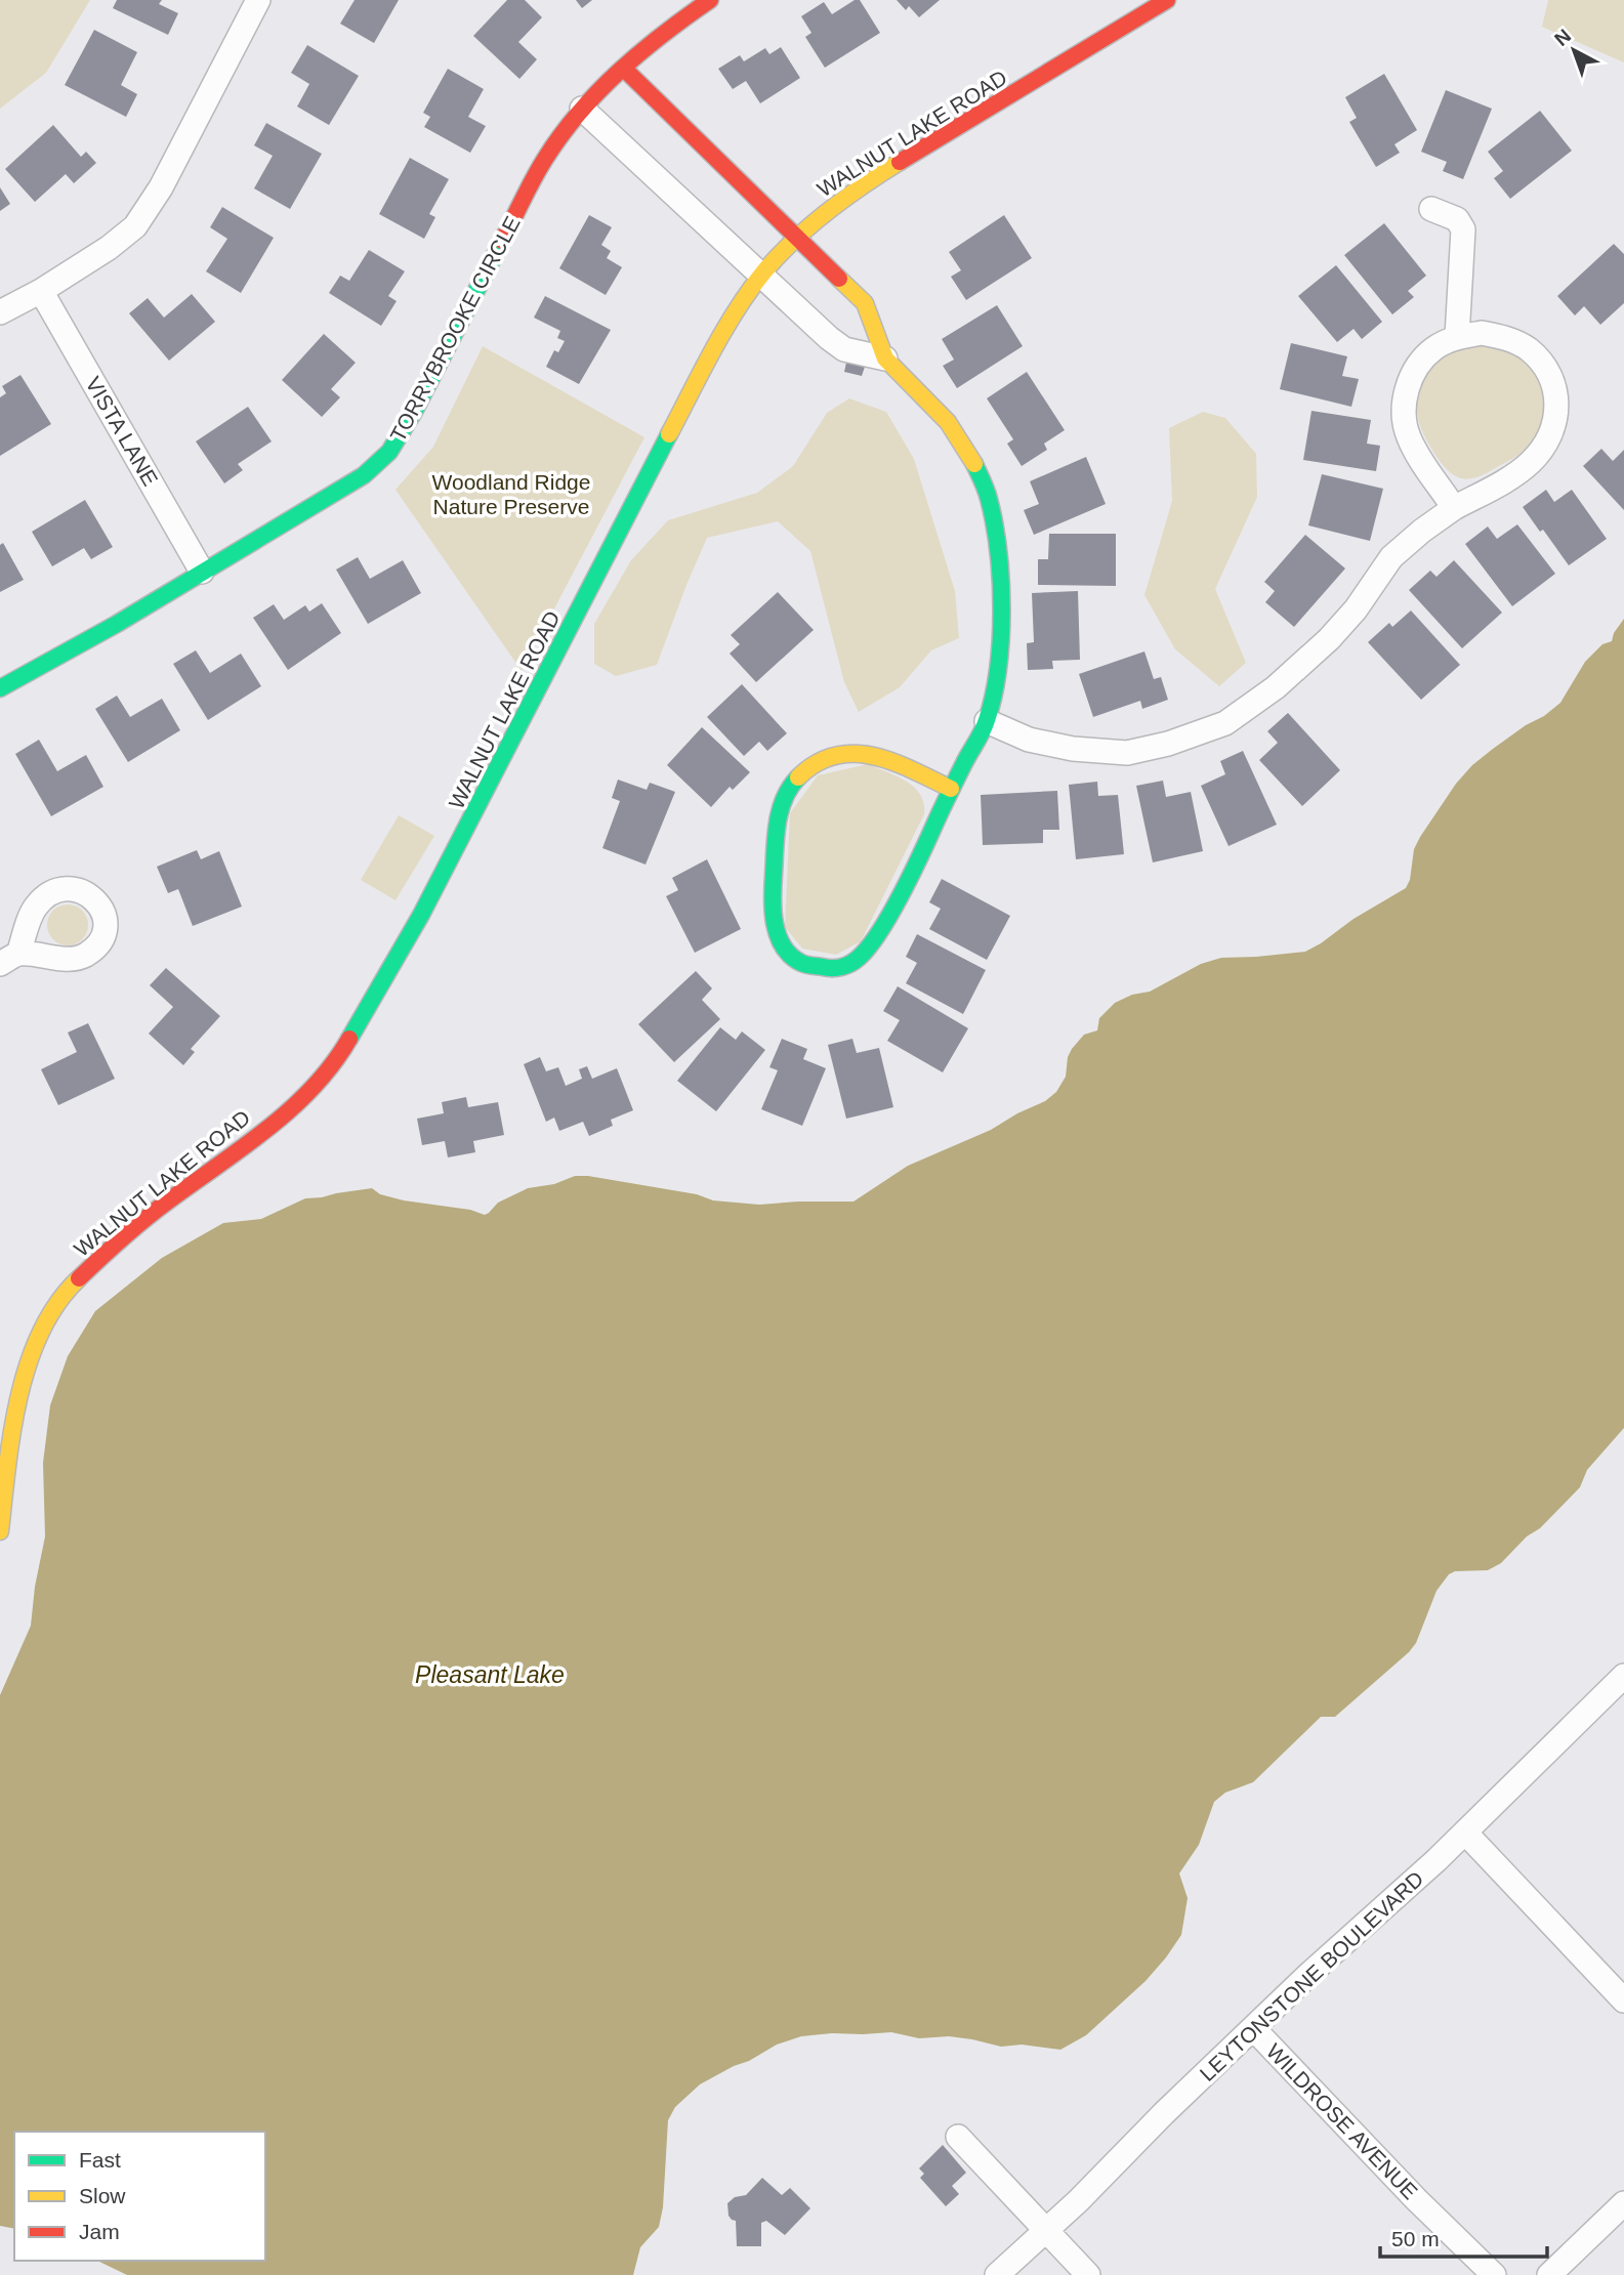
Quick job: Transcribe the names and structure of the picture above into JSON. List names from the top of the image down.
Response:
{
  "streets": {
    "street": [
      "WALNUT LAKE ROAD",
      "TORRYBROOKE CIRCLE",
      "VISTA LANE",
      "LEYTONSTONE BOULEVARD",
      "WILDROSE AVENUE"
    ]
  },
  "crossings": [
    ["TORRYBROOKE CIRCLE", "VISTA LANE"],
    ["LEYTONSTONE BOULEVARD", "WILDROSE AVENUE"]
  ],
  "water": ["Pleasant Lake"],
  "parks": ["Woodland Ridge Nature Preserve"],
  "legend": ["Fast", "Slow", "Jam"],
  "scale_bar": "50 m",
  "north": "top left"
}
